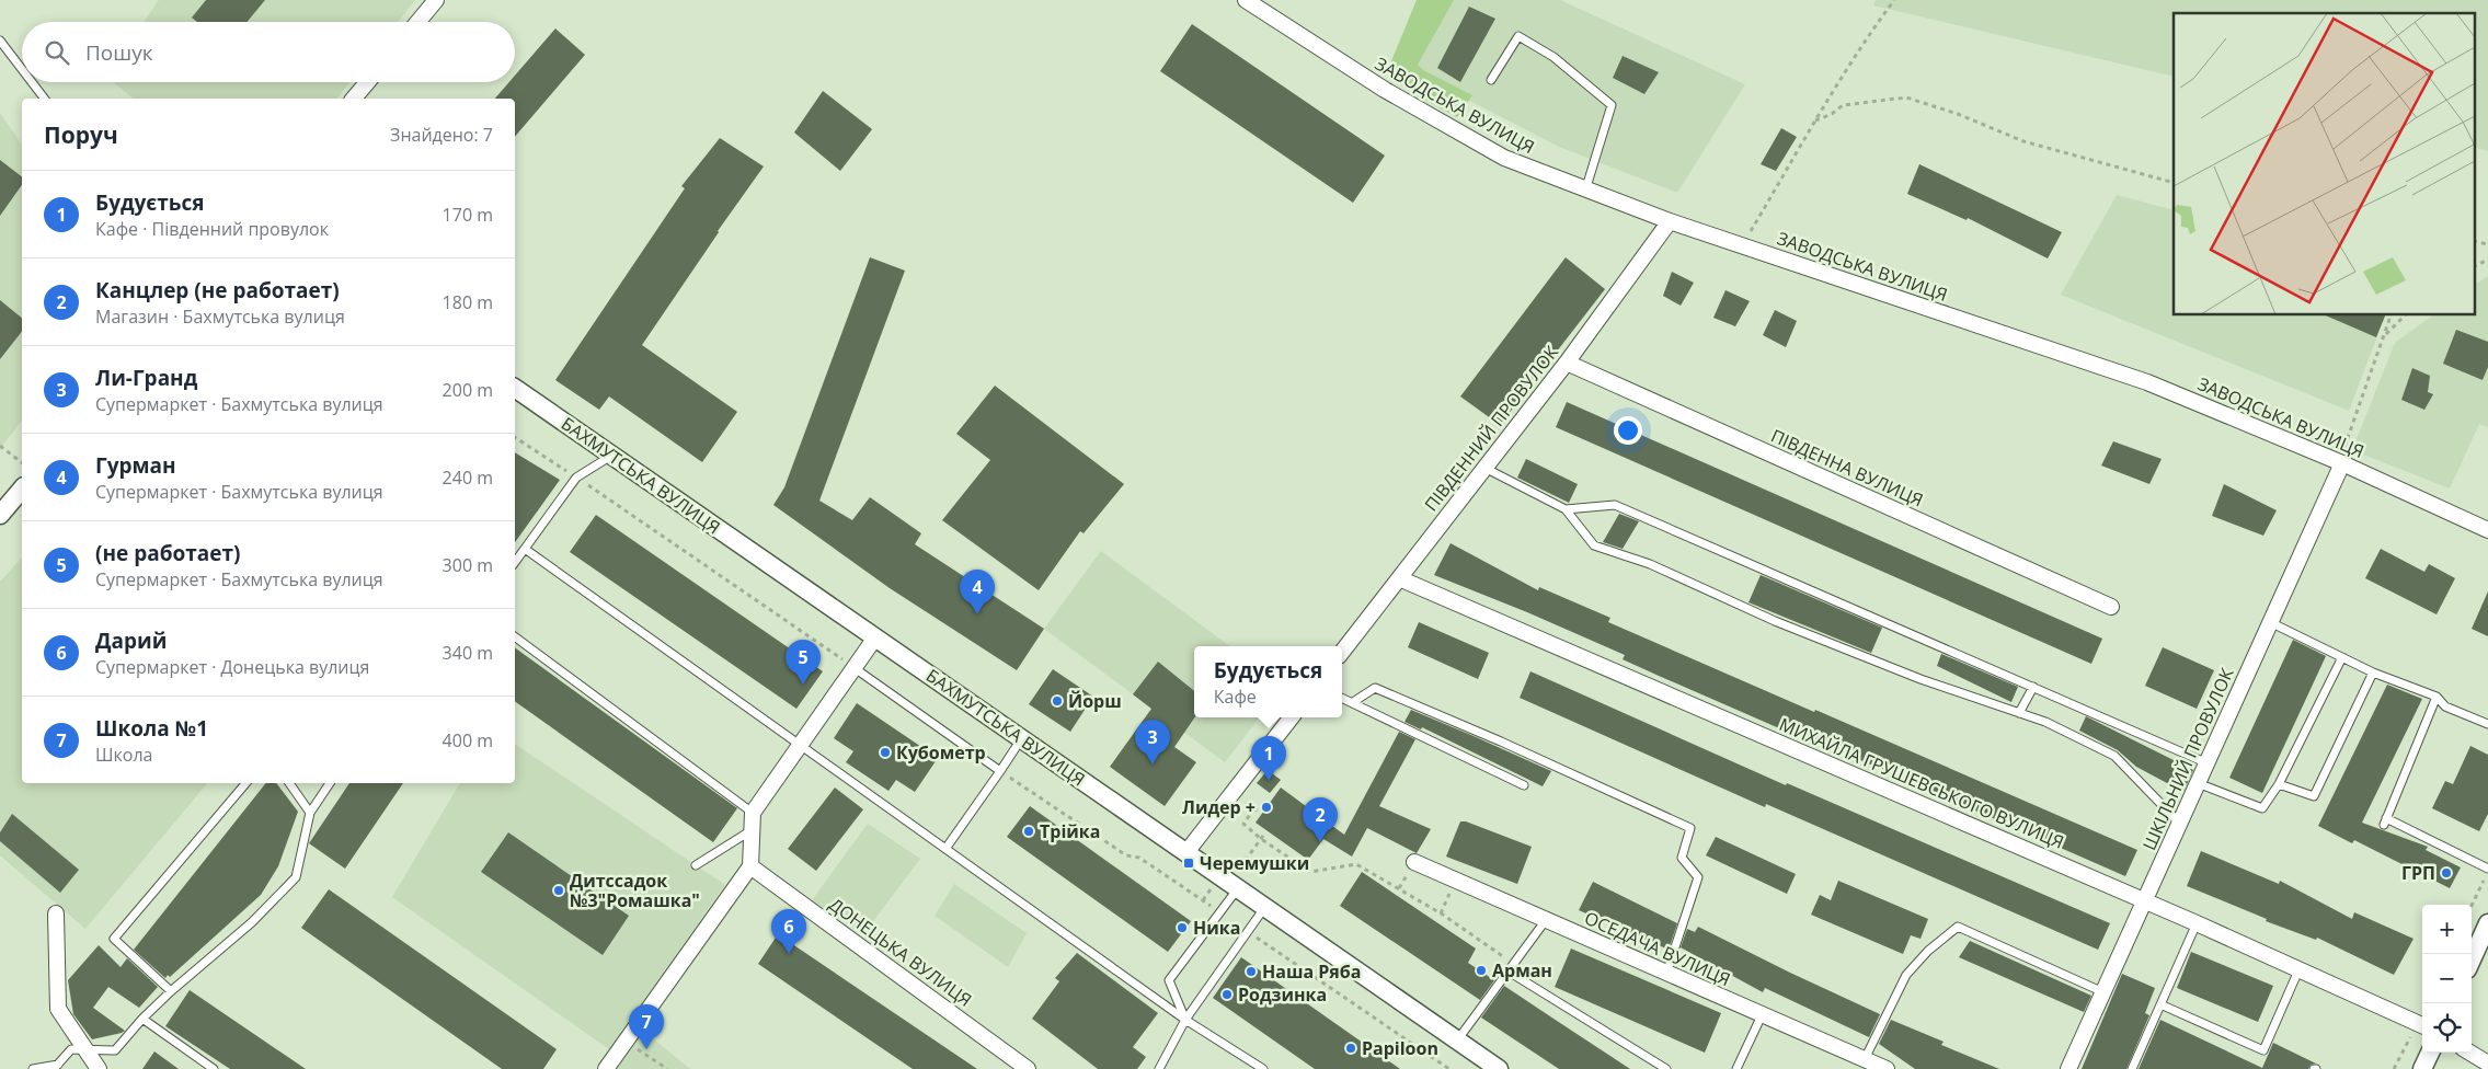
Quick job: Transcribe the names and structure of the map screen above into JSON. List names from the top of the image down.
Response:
{
  "streets": {
    "street": [
      "ЗАВОДСЬКА ВУЛИЦЯ",
      "ПІВДЕННИЙ ПРОВУЛОК",
      "ПІВДЕННА ВУЛИЦЯ",
      "БАХМУТСЬКА ВУЛИЦЯ",
      "ШКІЛЬНИЙ ПРОВУЛОК",
      "МИХАЙЛА ГРУШЕВСЬКОГО ВУЛИЦЯ",
      "ОСЕДАЧА ВУЛИЦЯ",
      "ДОНЕЦЬКА ВУЛИЦЯ"
    ]
  },
  "crossings": [
    ["ЗАВОДСЬКА ВУЛИЦЯ", "ПІВДЕННИЙ ПРОВУЛОК"],
    ["ЗАВОДСЬКА ВУЛИЦЯ", "ШКІЛЬНИЙ ПРОВУЛОК"],
    ["ПІВДЕННИЙ ПРОВУЛОК", "ПІВДЕННА ВУЛИЦЯ"],
    ["ПІВДЕННИЙ ПРОВУЛОК", "МИХАЙЛА ГРУШЕВСЬКОГО ВУЛИЦЯ"],
    ["ШКІЛЬНИЙ ПРОВУЛОК", "МИХАЙЛА ГРУШЕВСЬКОГО ВУЛИЦЯ"]
  ],
  "places": {
    "other": [
      "Йорш",
      "Кубометр",
      "Лидер +",
      "Трійка",
      "ГРП",
      "Дитссадок №3\"Ромашка\"",
      "Ника",
      "Арман",
      "Наша Ряба",
      "Родзинка",
      "Papiloon"
    ],
    "transit": ["Черемушки"]
  },
  "page": {
    "search": "Пошук",
    "heading": ["Поруч", "Знайдено: 7"],
    "list": [
      {
        "mark": "1",
        "name": "Будується",
        "note": "Кафе · Південний провулок",
        "value": "170 m"
      },
      {
        "mark": "2",
        "name": "Канцлер (не работает)",
        "note": "Магазин · Бахмутська вулиця",
        "value": "180 m"
      },
      {
        "mark": "3",
        "name": "Ли-Гранд",
        "note": "Супермаркет · Бахмутська вулиця",
        "value": "200 m"
      },
      {
        "mark": "4",
        "name": "Гурман",
        "note": "Супермаркет · Бахмутська вулиця",
        "value": "240 m"
      },
      {
        "mark": "5",
        "name": "(не работает)",
        "note": "Супермаркет · Бахмутська вулиця",
        "value": "300 m"
      },
      {
        "mark": "6",
        "name": "Дарий",
        "note": "Супермаркет · Донецька вулиця",
        "value": "340 m"
      },
      {
        "mark": "7",
        "name": "Школа №1",
        "note": "Школа",
        "value": "400 m"
      }
    ],
    "pins": [
      "4",
      "5",
      "3",
      "1",
      "2",
      "6",
      "7"
    ],
    "popup": ["Будується", "Кафе"],
    "map_buttons": ["+", "−"]
  }
}
